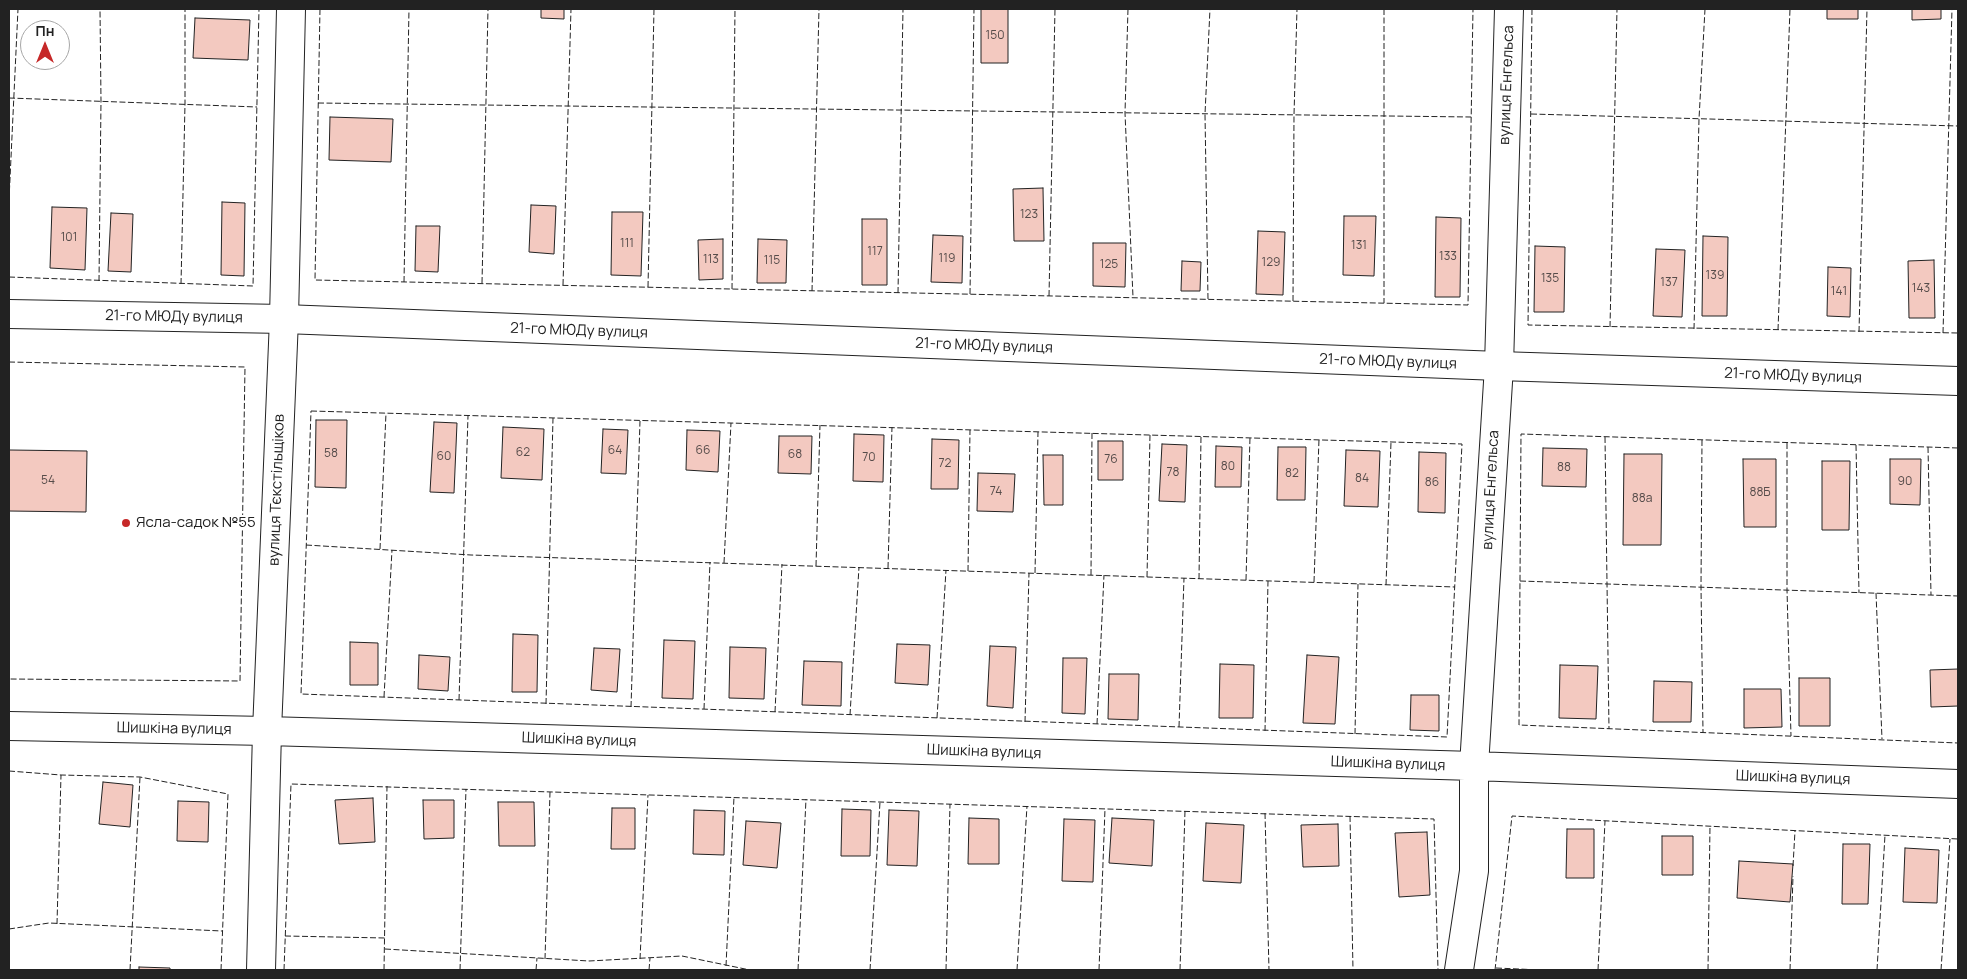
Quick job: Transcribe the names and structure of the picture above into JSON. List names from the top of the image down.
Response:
{
  "streets": {
    "street": [
      "вулиця Енгельса",
      "21-го МЮДу вулиця",
      "вулиця Тєкстільщіков",
      "Шишкіна вулиця"
    ]
  },
  "crossings": [
    ["вулиця Енгельса", "21-го МЮДу вулиця"],
    ["вулиця Енгельса", "Шишкіна вулиця"],
    ["21-го МЮДу вулиця", "вулиця Тєкстільщіков"],
    ["вулиця Тєкстільщіков", "Шишкіна вулиця"]
  ],
  "places": ["Ясла-садок №55"],
  "house_numbers": [
    "150",
    "123",
    "101",
    "111",
    "131",
    "117",
    "133",
    "119",
    "113",
    "115",
    "129",
    "125",
    "139",
    "135",
    "137",
    "143",
    "141",
    "64",
    "66",
    "62",
    "58",
    "68",
    "60",
    "70",
    "76",
    "72",
    "80",
    "88",
    "78",
    "82",
    "84",
    "54",
    "90",
    "86",
    "74",
    "88Б",
    "88а"
  ],
  "north": "top"
}
